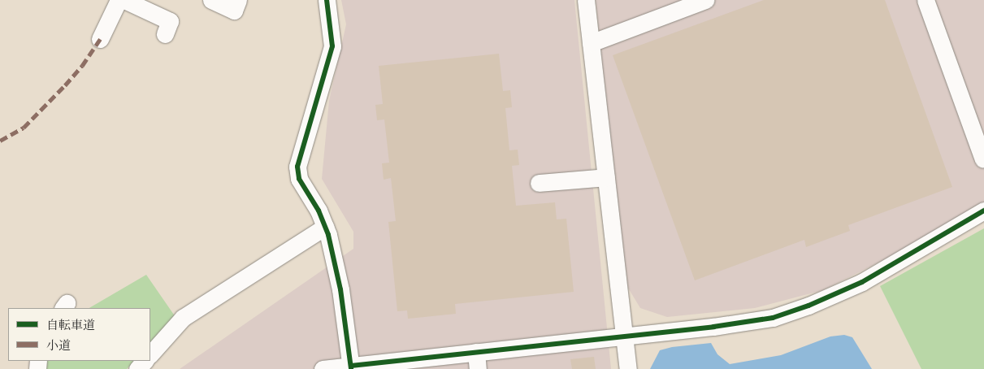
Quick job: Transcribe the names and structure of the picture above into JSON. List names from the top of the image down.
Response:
{
  "legend": ["自転車道", "小道"]
}
